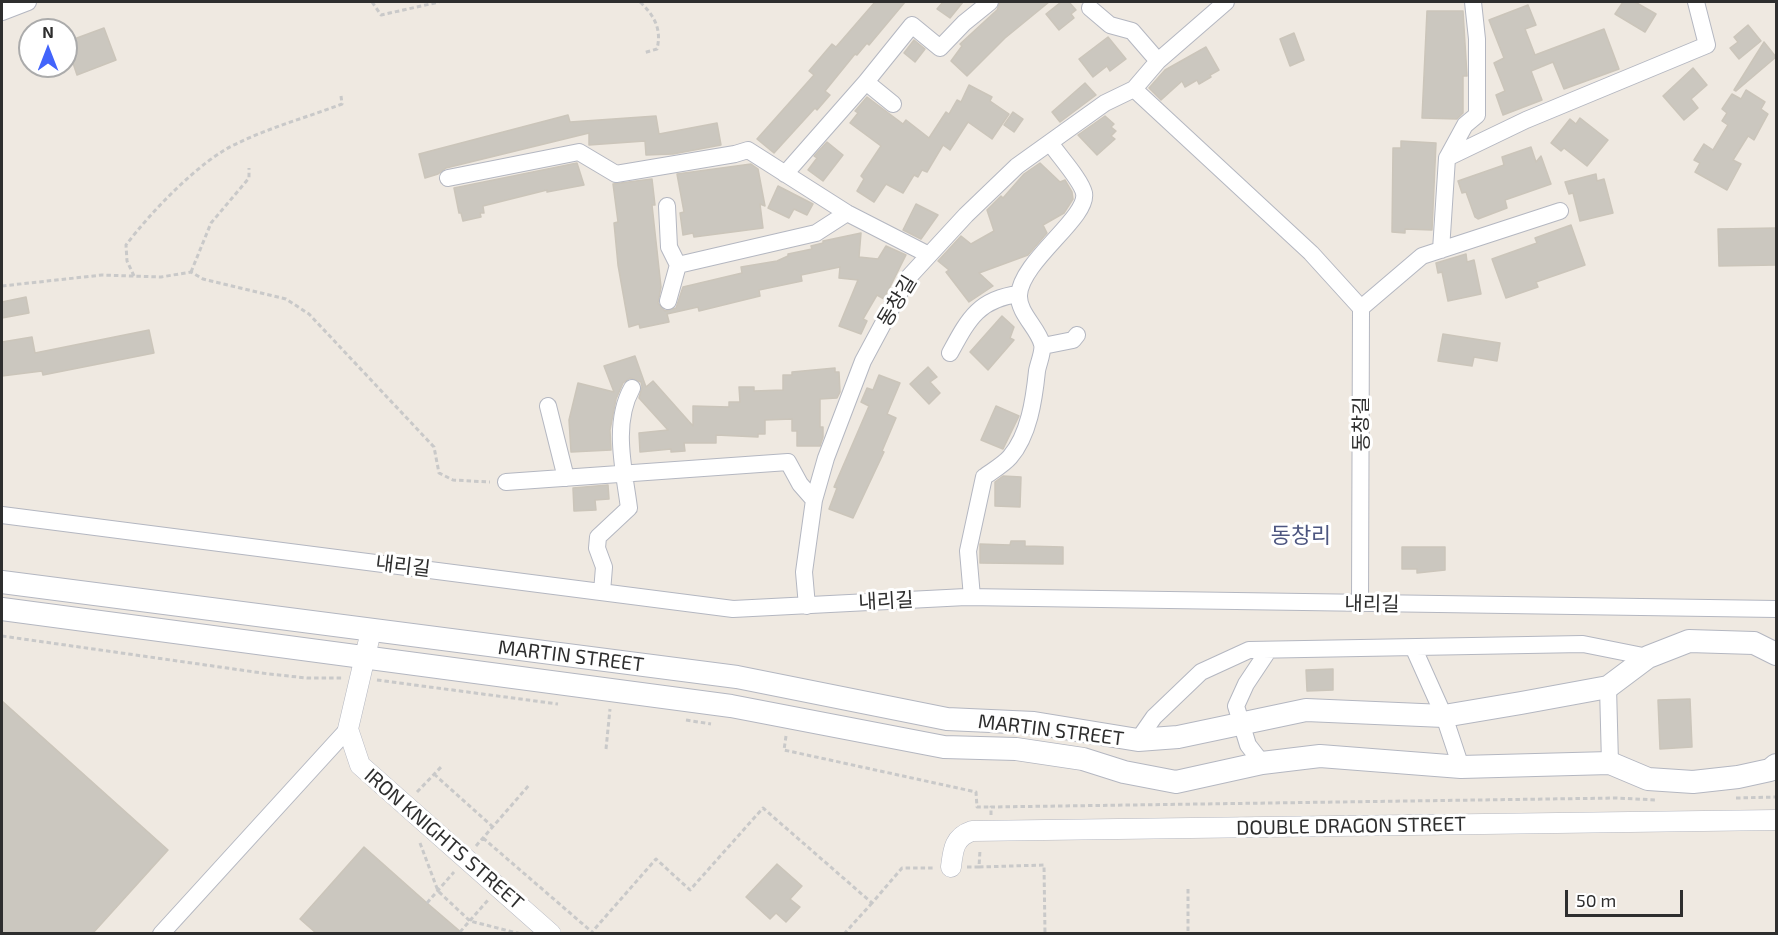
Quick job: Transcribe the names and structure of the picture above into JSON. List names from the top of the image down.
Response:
{
  "streets": {
    "main road": ["MARTIN STREET"],
    "street": [
      "동창길",
      "내리길",
      "DOUBLE DRAGON STREET",
      "IRON KNIGHTS STREET"
    ]
  },
  "crossings": [
    ["동창길", "내리길"]
  ],
  "districts": ["동창리"],
  "scale_bar": "50 m",
  "north": "top"
}
